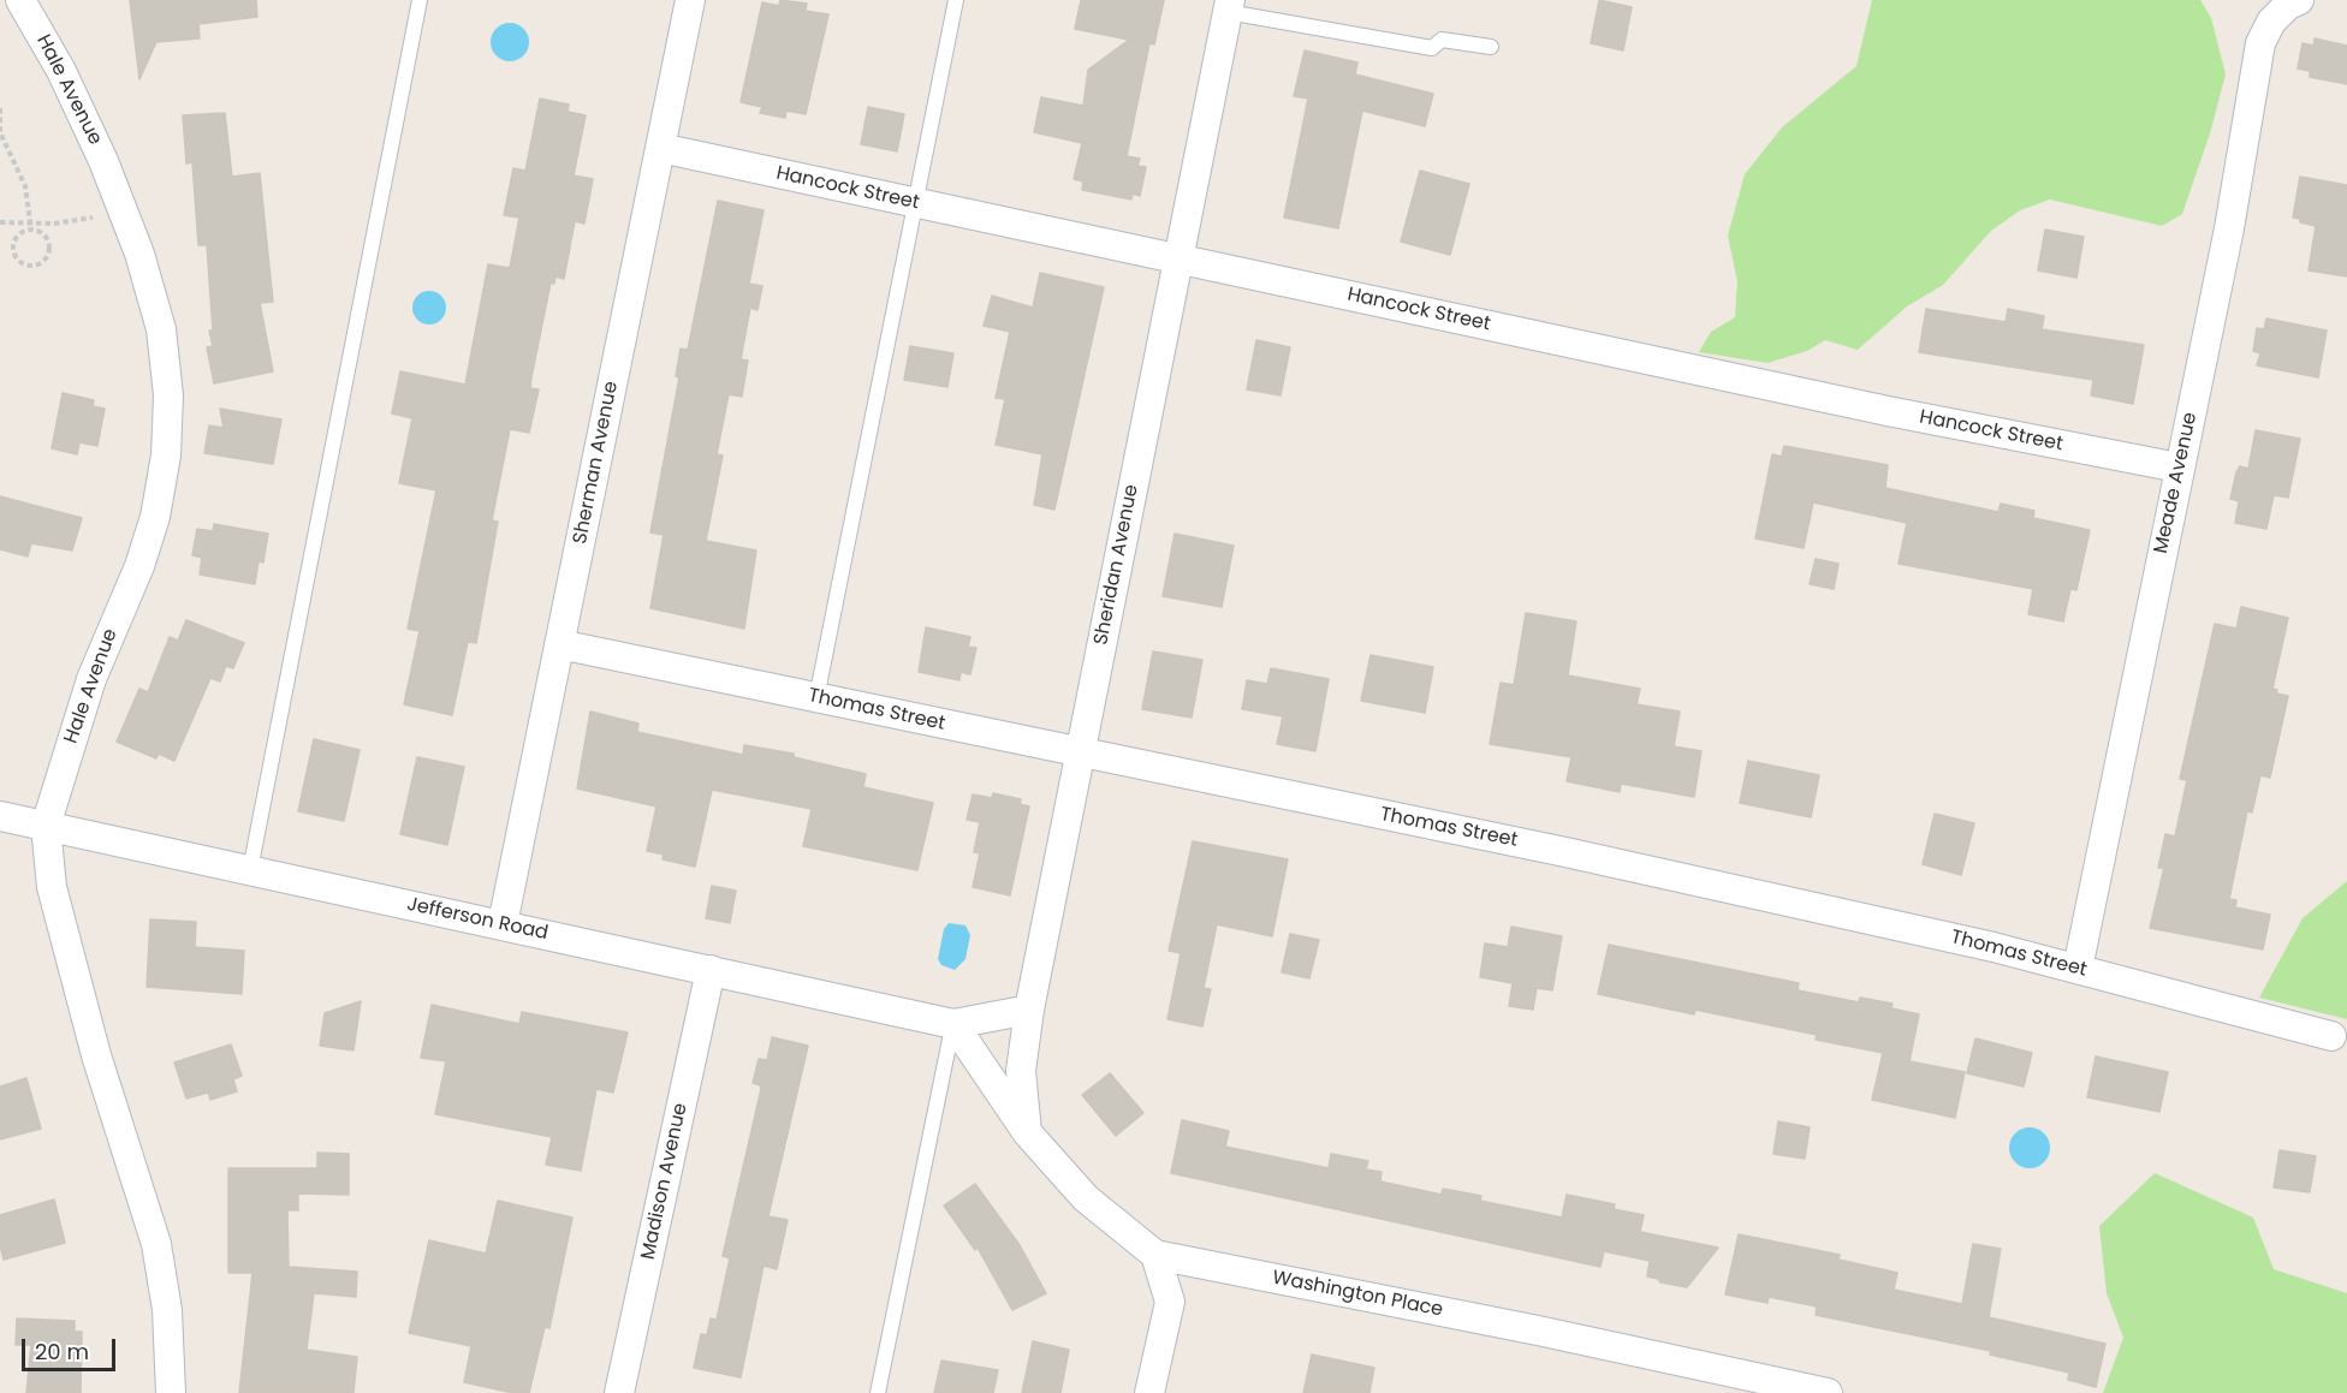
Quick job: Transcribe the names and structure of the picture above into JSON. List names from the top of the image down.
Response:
{
  "streets": {
    "street": [
      "Hale Avenue",
      "Hancock Street",
      "Sherman Avenue",
      "Meade Avenue",
      "Sheridan Avenue",
      "Thomas Street",
      "Jefferson Road",
      "Madison Avenue",
      "Washington Place"
    ]
  },
  "crossings": [
    ["Hale Avenue", "Jefferson Road"],
    ["Hancock Street", "Sherman Avenue"],
    ["Hancock Street", "Meade Avenue"],
    ["Hancock Street", "Sheridan Avenue"],
    ["Sherman Avenue", "Thomas Street"],
    ["Sherman Avenue", "Jefferson Road"],
    ["Meade Avenue", "Thomas Street"],
    ["Sheridan Avenue", "Thomas Street"],
    ["Sheridan Avenue", "Jefferson Road"],
    ["Sheridan Avenue", "Washington Place"],
    ["Jefferson Road", "Madison Avenue"]
  ],
  "scale_bar": "20 m"
}
